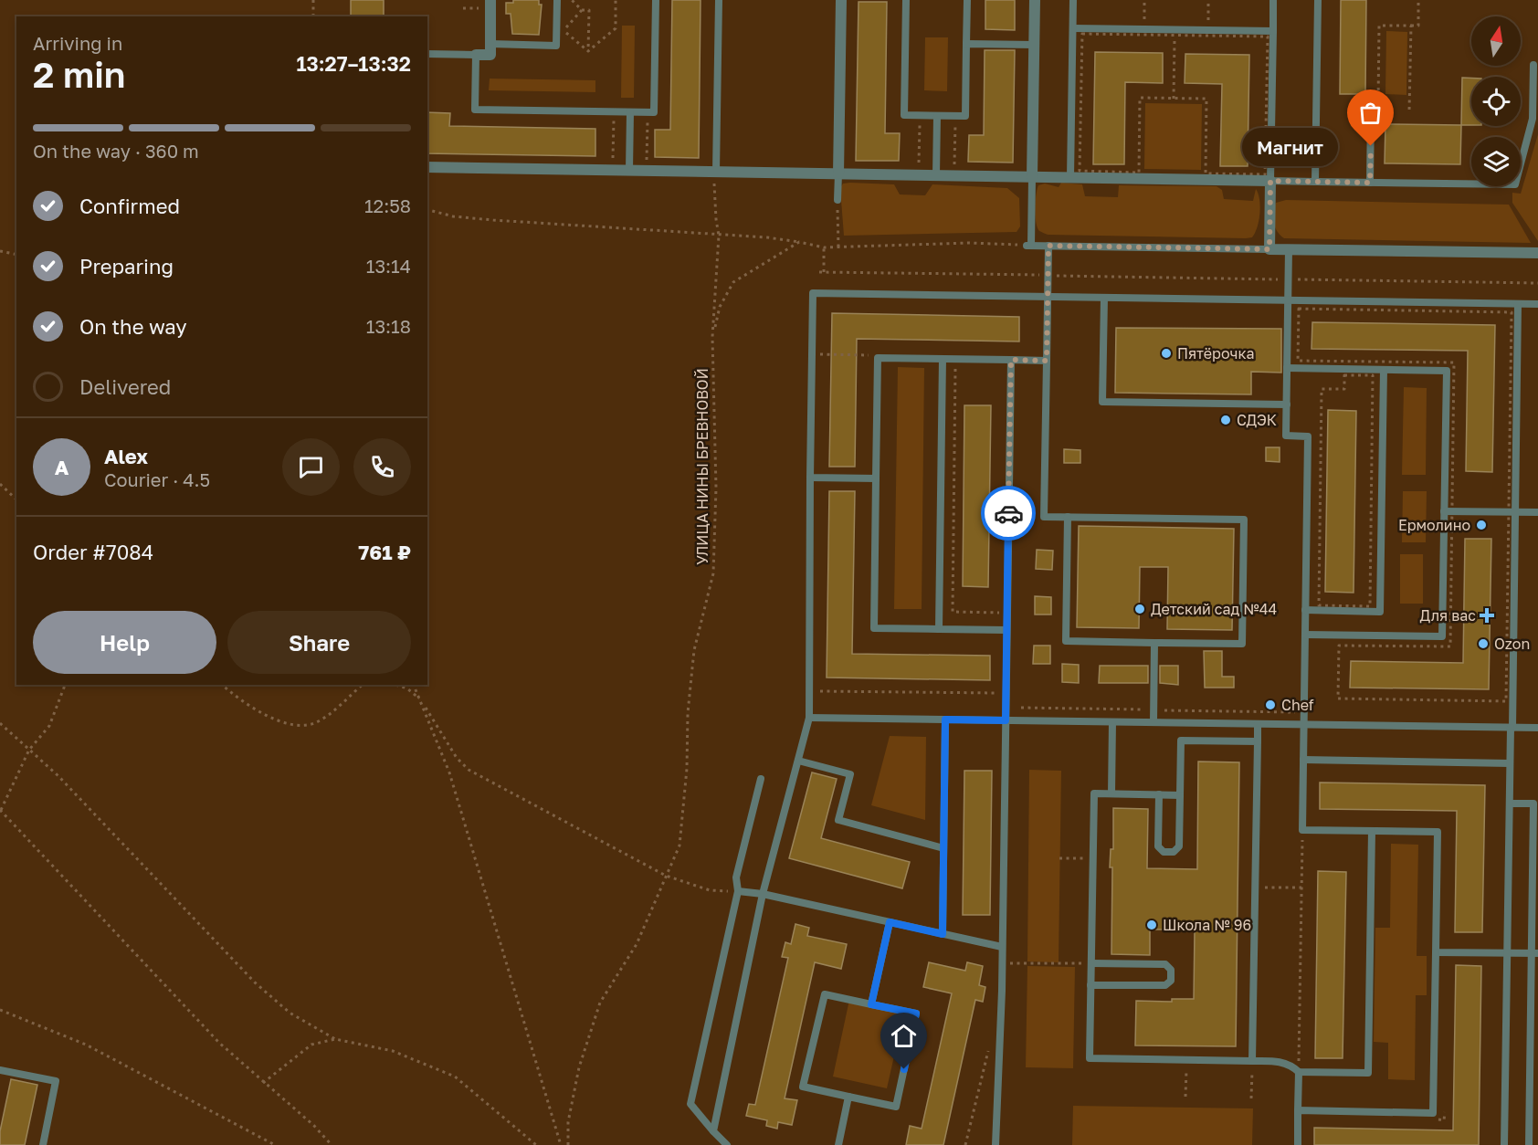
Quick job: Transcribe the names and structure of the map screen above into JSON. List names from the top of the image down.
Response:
{
  "streets": {
    "path": ["УЛИЦА НИНЫ БРЕВНОВОЙ"]
  },
  "places": {
    "other": [
      "Магнит",
      "Пятёрочка",
      "СДЭК",
      "Ермолино",
      "Детский сад №44",
      "Ozon",
      "Chef",
      "Школа № 96"
    ],
    "health": ["Для вас"]
  },
  "north": "top",
  "page": {
    "heading": ["2 min", "Arriving in", "13:27–13:32"],
    "panel": [
      "Alex",
      "Courier · 4.5",
      "Order #7084",
      "761 ₽"
    ],
    "bar": "On the way · 360 m",
    "bubble": "Магнит",
    "list": [
      ["Confirmed", "12:58"],
      ["Preparing", "13:14"],
      ["On the way", "13:18"],
      "Delivered"
    ],
    "round": "A",
    "buttons": ["Help", "Share"]
  }
}
